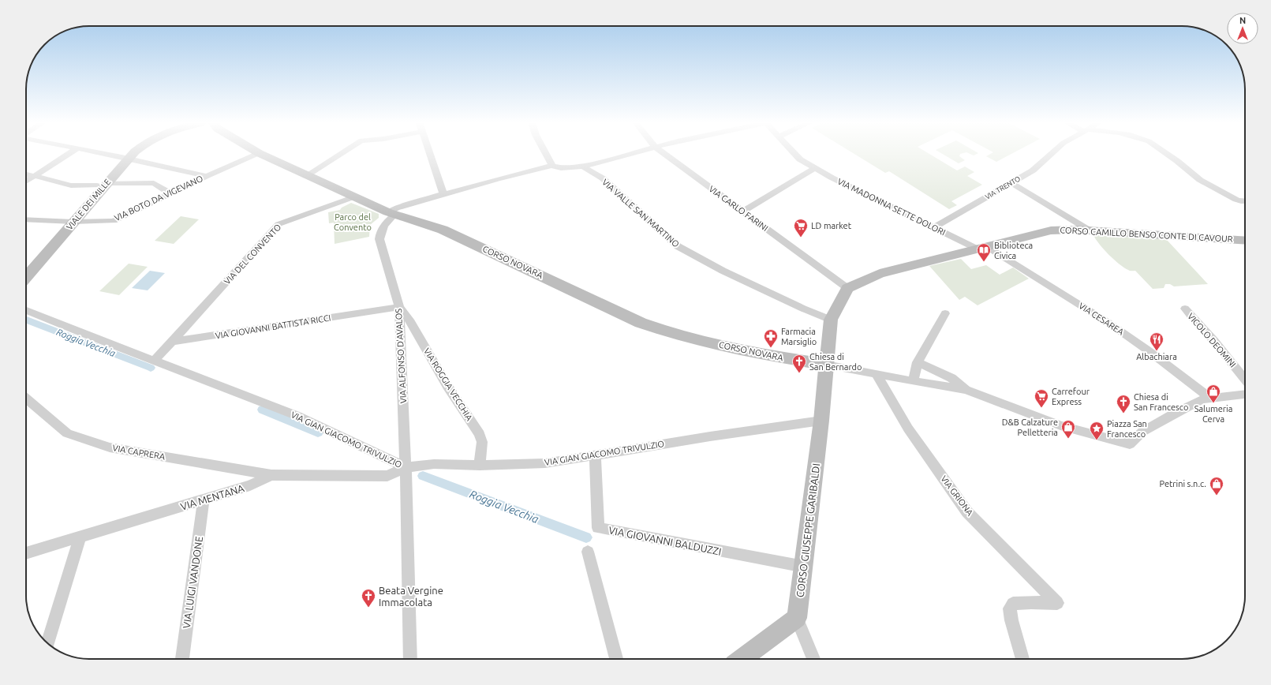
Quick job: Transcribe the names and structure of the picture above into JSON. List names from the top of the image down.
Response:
{
  "streets": {
    "street": [
      "VIA TRENTO",
      "VIA BOTO DA VIGEVANO",
      "VIALE DEI MILLE",
      "VIA MADONNA SETTE DOLORI",
      "VIA CARLO FARINI",
      "VIA VALLE SAN MARTINO",
      "CORSO CAMILLO BENSO CONTE DI CAVOUR",
      "VIA DEL CONVENTO",
      "CORSO NOVARA",
      "VIA CESAREA",
      "VIA GIOVANNI BATTISTA RICCI",
      "VICOLO DEOMINI",
      "VIA ALFONSO D'AVALOS",
      "VIA ROGGIA VECCHIA",
      "VIA GIAN GIACOMO TRIVULZIO",
      "VIA CAPRERA",
      "VIA GRIONA",
      "VIA MENTANA",
      "CORSO GIUSEPPE GARIBALDI",
      "VIA GIOVANNI BALDUZZI",
      "VIA LUIGI VANDONE"
    ]
  },
  "crossings": [
    ["VIA TRENTO", "VIA MADONNA SETTE DOLORI"],
    ["VIA BOTO DA VIGEVANO", "VIALE DEI MILLE"],
    ["VIA MADONNA SETTE DOLORI", "CORSO CAMILLO BENSO CONTE DI CAVOUR"],
    ["VIA MADONNA SETTE DOLORI", "VIA CESAREA"],
    ["VIA CARLO FARINI", "CORSO CAMILLO BENSO CONTE DI CAVOUR"],
    ["CORSO CAMILLO BENSO CONTE DI CAVOUR", "VIA CESAREA"],
    ["VIA DEL CONVENTO", "CORSO NOVARA"],
    ["VIA DEL CONVENTO", "VIA GIOVANNI BATTISTA RICCI"],
    ["CORSO NOVARA", "VIA ALFONSO D'AVALOS"],
    ["CORSO NOVARA", "CORSO GIUSEPPE GARIBALDI"],
    ["VIA GIOVANNI BATTISTA RICCI", "VIA ALFONSO D'AVALOS"],
    ["VIA GIOVANNI BATTISTA RICCI", "VIA ROGGIA VECCHIA"],
    ["VIA ALFONSO D'AVALOS", "VIA ROGGIA VECCHIA"],
    ["VIA ALFONSO D'AVALOS", "VIA GIAN GIACOMO TRIVULZIO"],
    ["VIA ALFONSO D'AVALOS", "VIA MENTANA"],
    ["VIA ROGGIA VECCHIA", "VIA GIAN GIACOMO TRIVULZIO"],
    ["VIA GIAN GIACOMO TRIVULZIO", "VIA MENTANA"],
    ["VIA GIAN GIACOMO TRIVULZIO", "CORSO GIUSEPPE GARIBALDI"],
    ["VIA GIAN GIACOMO TRIVULZIO", "VIA GIOVANNI BALDUZZI"],
    ["VIA CAPRERA", "VIA MENTANA"],
    ["VIA MENTANA", "VIA LUIGI VANDONE"],
    ["CORSO GIUSEPPE GARIBALDI", "VIA GIOVANNI BALDUZZI"]
  ],
  "water": ["Roggia Vecchia"],
  "parks": ["Parco del Convento"],
  "places": {
    "supermarket": ["LD market", "Carrefour Express"],
    "library": ["Biblioteca Civica"],
    "pharmacy": ["Farmacia Marsiglio"],
    "restaurant": ["Albachiara"],
    "church": ["Chiesa di San Bernardo", "Chiesa di San Francesco", "Beata Vergine Immacolata"],
    "shop": ["Salumeria Cerva", "D&B Calzature Pelletteria", "Petrini s.n.c."],
    "place": ["Piazza San Francesco"]
  },
  "north": "top"
}
